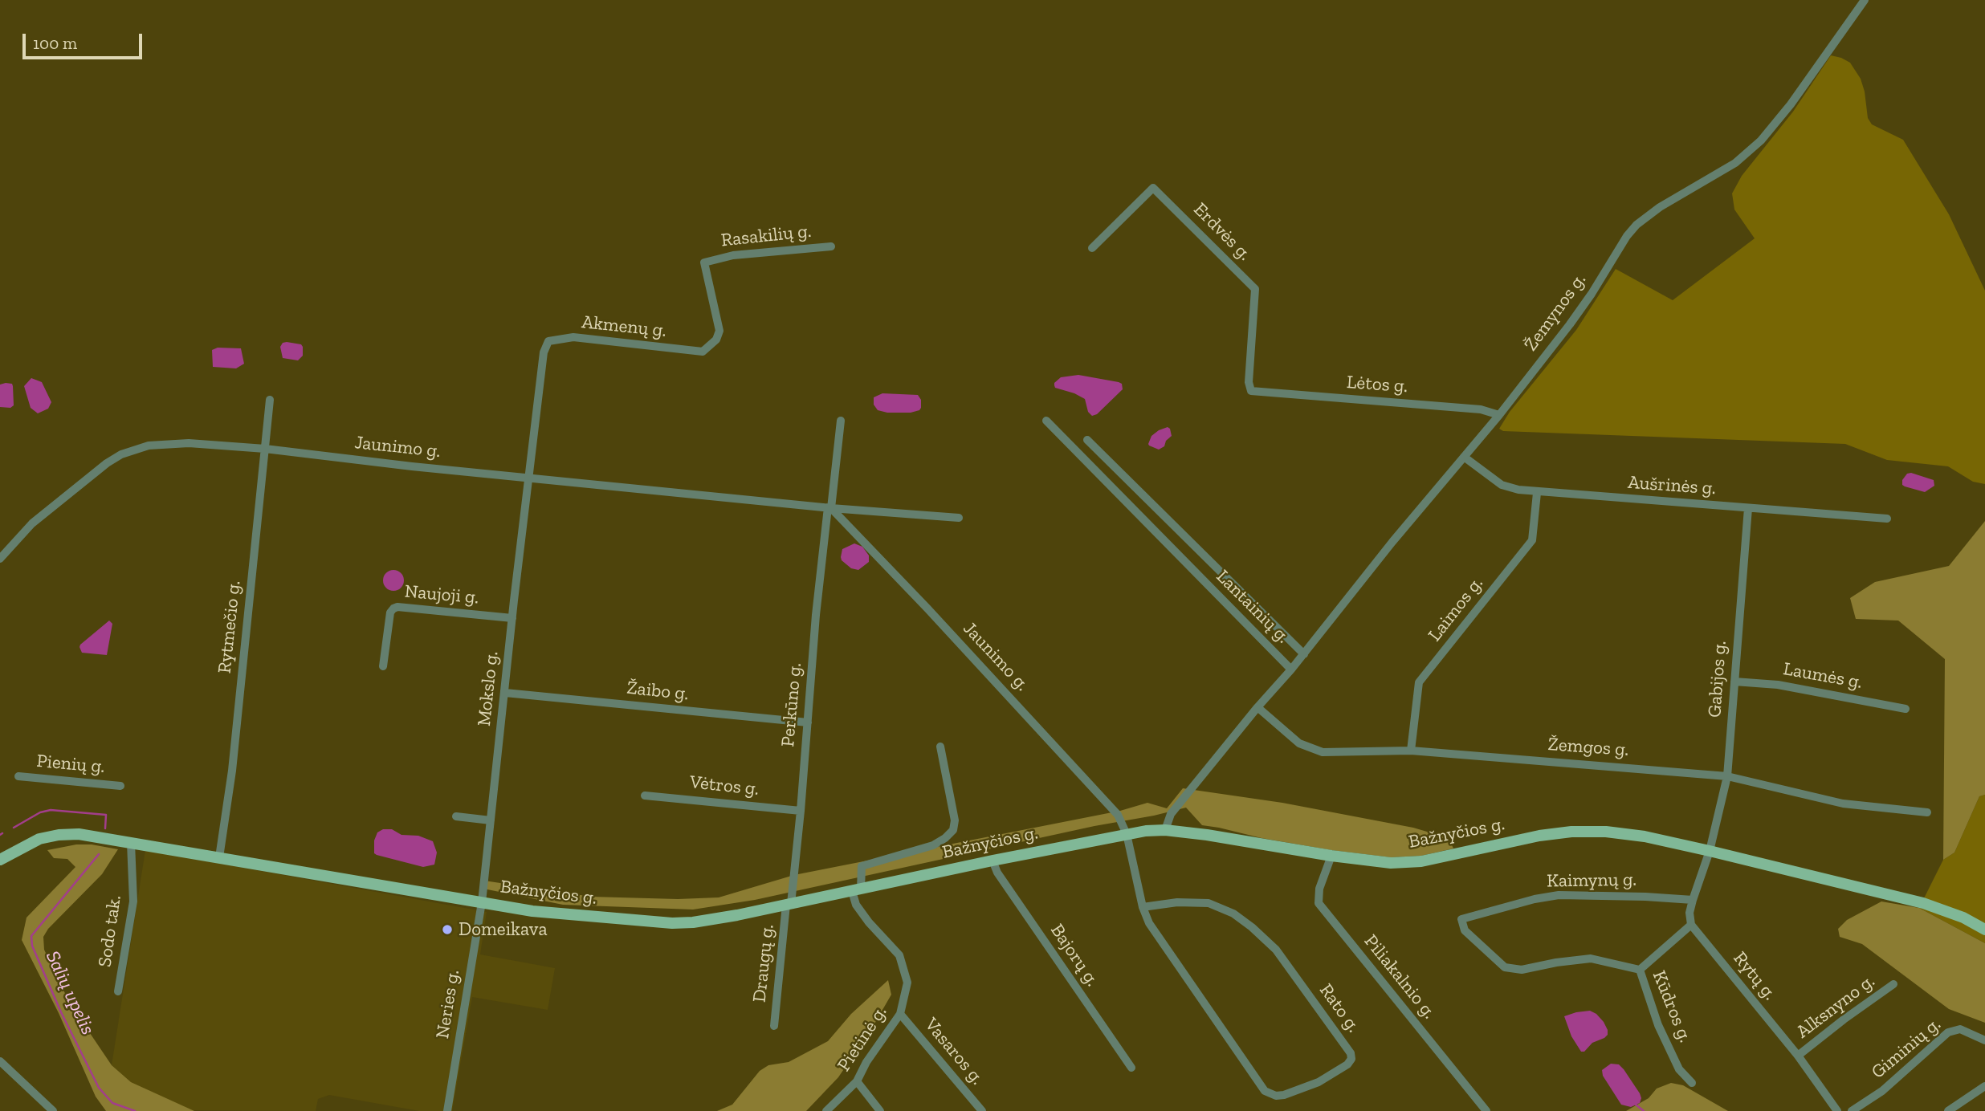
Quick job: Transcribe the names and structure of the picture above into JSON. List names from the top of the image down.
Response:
{
  "streets": {
    "main road": ["Bažnyčios g."],
    "street": [
      "Erdvės g.",
      "Rasakilių g.",
      "Žemynos g.",
      "Akmenų g.",
      "Lėtos g.",
      "Jaunimo g.",
      "Aušrinės g.",
      "Naujoji g.",
      "Lantainių g.",
      "Laimos g.",
      "Rytmečio g.",
      "Laumės g.",
      "Gabijos g.",
      "Mokslo g.",
      "Žaibo g.",
      "Perkūno g.",
      "Žemgos g.",
      "Pienių g.",
      "Vėtros g.",
      "Kaimynų g.",
      "Sodo tak.",
      "Bajorų g.",
      "Draugų g.",
      "Rytų g.",
      "Piliakalnio g.",
      "Neries g.",
      "Kūdros g.",
      "Alksnyno g.",
      "Rato g.",
      "Pietinė g.",
      "Giminių g.",
      "Vasaros g."
    ]
  },
  "crossings": [
    ["Erdvės g.", "Lėtos g."],
    ["Rasakilių g.", "Akmenų g."],
    ["Žemynos g.", "Lėtos g."],
    ["Žemynos g.", "Aušrinės g."],
    ["Žemynos g.", "Lantainių g."],
    ["Akmenų g.", "Jaunimo g."],
    ["Akmenų g.", "Mokslo g."],
    ["Jaunimo g.", "Rytmečio g."],
    ["Jaunimo g.", "Mokslo g."],
    ["Jaunimo g.", "Perkūno g."],
    ["Jaunimo g.", "Bažnyčios g."],
    ["Jaunimo g.", "Rato g."],
    ["Aušrinės g.", "Laimos g."],
    ["Aušrinės g.", "Gabijos g."],
    ["Naujoji g.", "Mokslo g."],
    ["Lantainių g.", "Žemgos g."],
    ["Lantainių g.", "Bažnyčios g."],
    ["Laimos g.", "Žemgos g."],
    ["Rytmečio g.", "Bažnyčios g."],
    ["Laumės g.", "Gabijos g."],
    ["Gabijos g.", "Žemgos g."],
    ["Gabijos g.", "Bažnyčios g."],
    ["Mokslo g.", "Žaibo g."],
    ["Mokslo g.", "Bažnyčios g."],
    ["Mokslo g.", "Neries g."],
    ["Žaibo g.", "Perkūno g."],
    ["Perkūno g.", "Vėtros g."],
    ["Perkūno g.", "Bažnyčios g."],
    ["Perkūno g.", "Draugų g."],
    ["Bažnyčios g.", "Sodo tak."],
    ["Bažnyčios g.", "Bajorų g."],
    ["Bažnyčios g.", "Draugų g."],
    ["Bažnyčios g.", "Piliakalnio g."],
    ["Bažnyčios g.", "Neries g."],
    ["Bažnyčios g.", "Rato g."],
    ["Bažnyčios g.", "Pietinė g."],
    ["Kaimynų g.", "Kūdros g."],
    ["Rytų g.", "Alksnyno g."],
    ["Pietinė g.", "Vasaros g."]
  ],
  "water": ["Salių upelis"],
  "places": ["Domeikava"],
  "scale_bar": "100 m"
}
